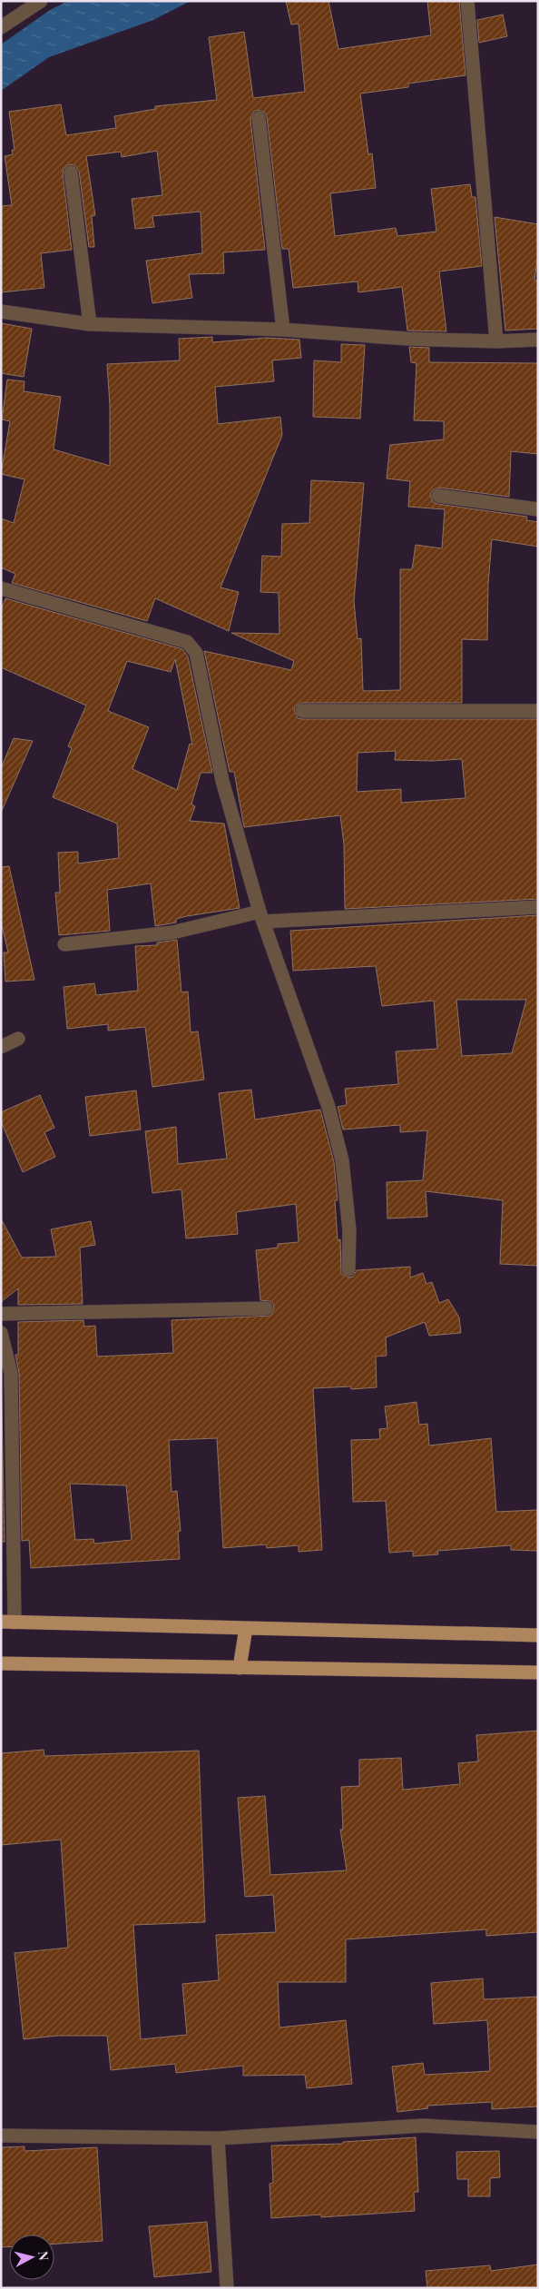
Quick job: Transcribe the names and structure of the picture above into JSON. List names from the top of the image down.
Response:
{
  "north": "right"
}
